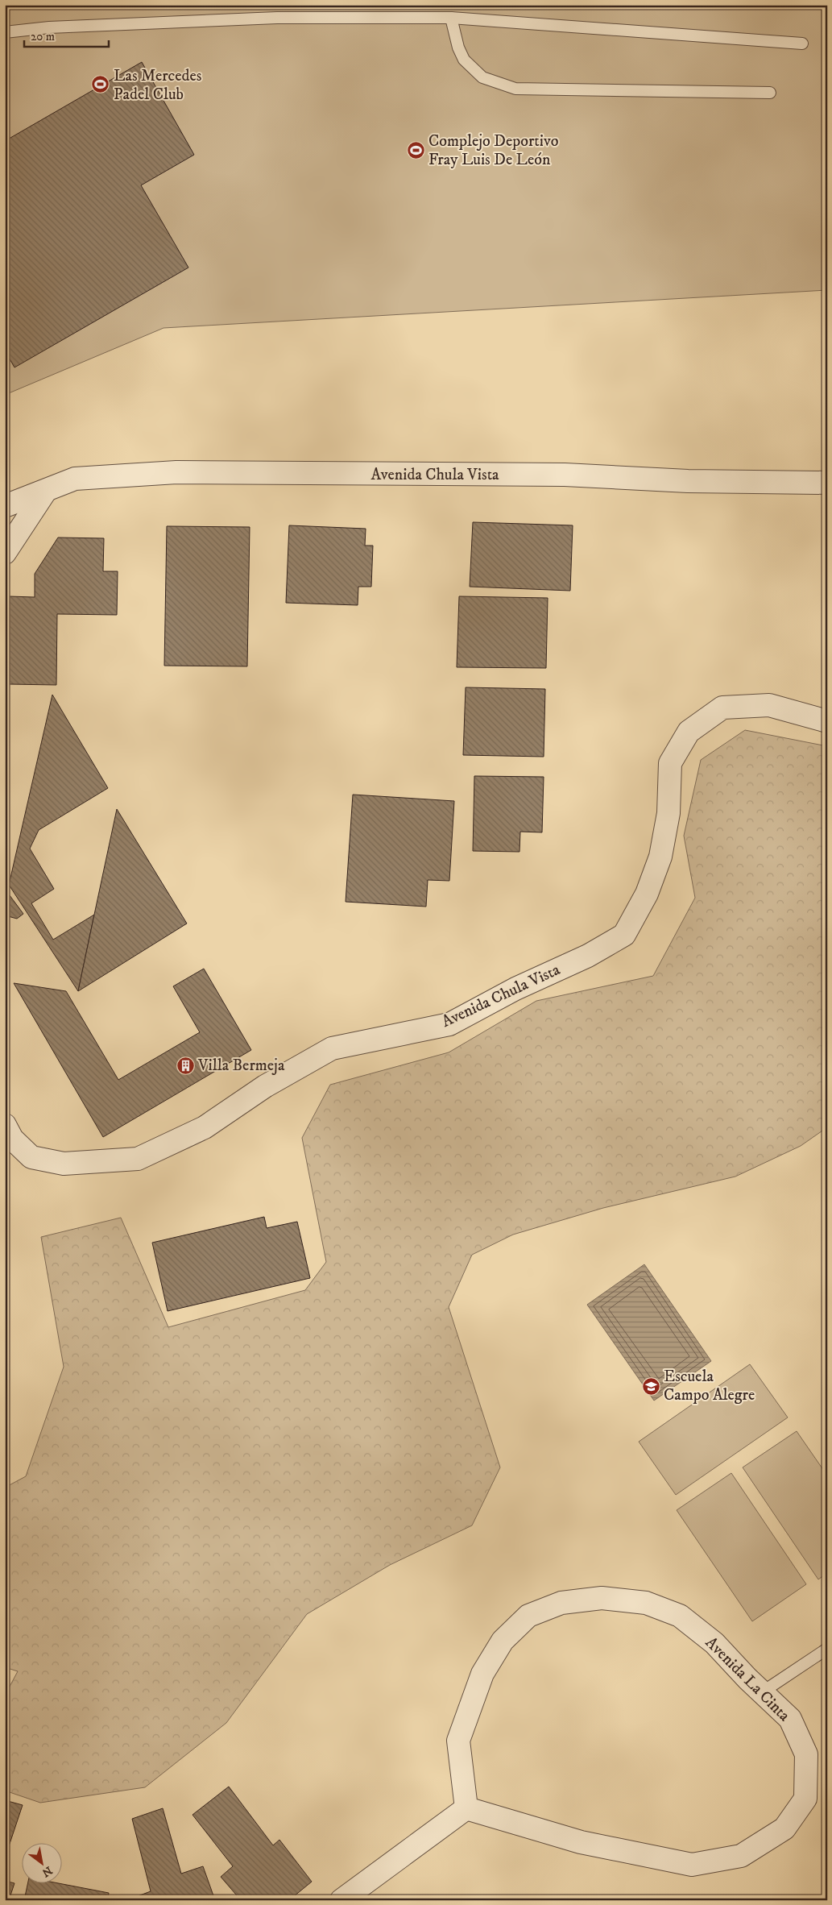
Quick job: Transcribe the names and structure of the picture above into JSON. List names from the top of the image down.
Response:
{
  "streets": {
    "street": ["Avenida Chula Vista", "Avenida La Cinta"]
  },
  "places": {
    "sports": ["Las Mercedes Padel Club", "Complejo Deportivo Fray Luis De León"],
    "building": ["Villa Bermeja"],
    "school or university": ["Escuela Campo Alegre"]
  },
  "scale_bar": "20 m",
  "north": "bottom right"
}
